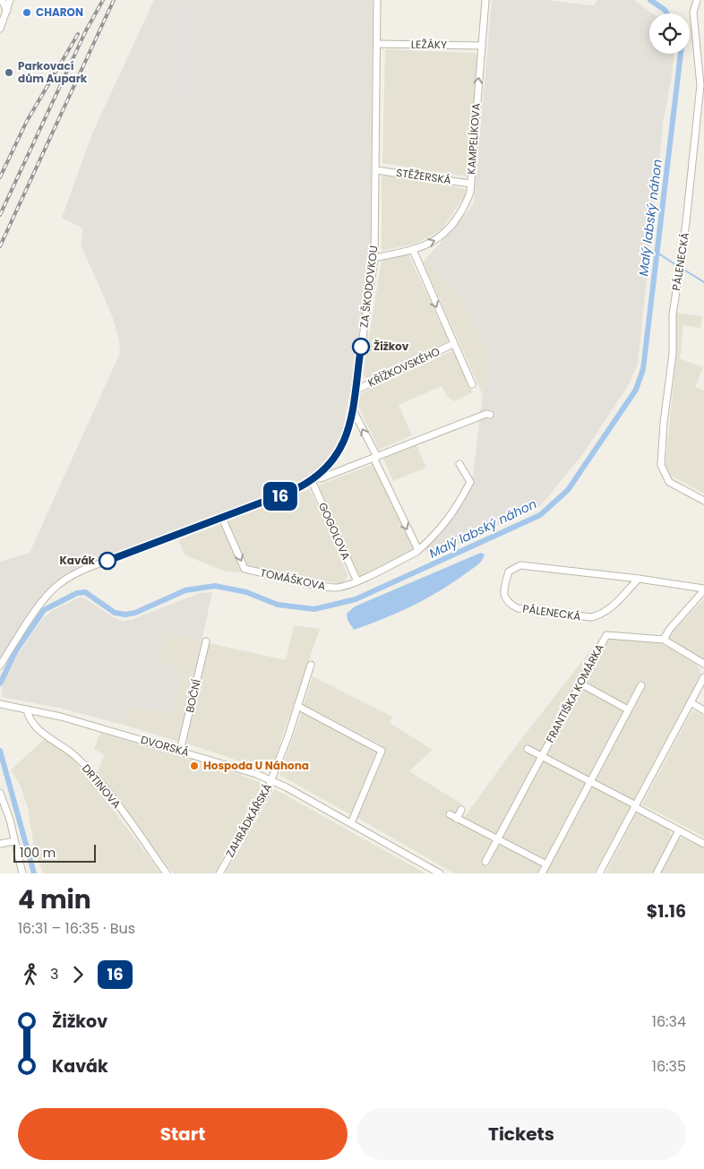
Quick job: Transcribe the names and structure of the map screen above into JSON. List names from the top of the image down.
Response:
{
  "streets": {
    "street": [
      "LEŽÁKY",
      "KAMPELÍKOVA",
      "STĚŽERSKÁ",
      "PÁLENECKÁ",
      "ZA ŠKODOVKOU",
      "KŘÍŽKOVSKÉHO",
      "GOGOLOVA",
      "TOMÁŠKOVA",
      "FRANTIŠKA KOMÁRKA",
      "BOČNÍ",
      "DVORSKÁ",
      "DRTINOVA",
      "ZAHRÁDKÁŘSKÁ"
    ]
  },
  "crossings": [
    ["LEŽÁKY", "KAMPELÍKOVA"],
    ["LEŽÁKY", "ZA ŠKODOVKOU"],
    ["KAMPELÍKOVA", "STĚŽERSKÁ"],
    ["KAMPELÍKOVA", "ZA ŠKODOVKOU"],
    ["STĚŽERSKÁ", "ZA ŠKODOVKOU"],
    ["PÁLENECKÁ", "FRANTIŠKA KOMÁRKA"],
    ["ZA ŠKODOVKOU", "KŘÍŽKOVSKÉHO"],
    ["ZA ŠKODOVKOU", "GOGOLOVA"],
    ["ZA ŠKODOVKOU", "TOMÁŠKOVA"],
    ["GOGOLOVA", "TOMÁŠKOVA"],
    ["BOČNÍ", "DVORSKÁ"],
    ["DVORSKÁ", "DRTINOVA"],
    ["DVORSKÁ", "ZAHRÁDKÁŘSKÁ"]
  ],
  "one_way": ["KAMPELÍKOVA", "TOMÁŠKOVA"],
  "water": ["Malý labský náhon"],
  "places": [
    "CHARON",
    "Parkovací dům Aupark",
    "Žižkov",
    "Kavák",
    "Hospoda U Náhona"
  ],
  "lines": ["bus line 16"],
  "scale_bar": "100 m",
  "page": {
    "on_map": "16",
    "scale": "100 m",
    "heading": ["4 min", "16:31 – 16:35 · Bus", "$1.16"],
    "legs": ["3", "16"],
    "list": [
      {
        "name": "Žižkov",
        "value": "16:34"
      },
      {
        "name": "Kavák",
        "value": "16:35"
      }
    ],
    "buttons": ["Start", "Tickets"]
  }
}
